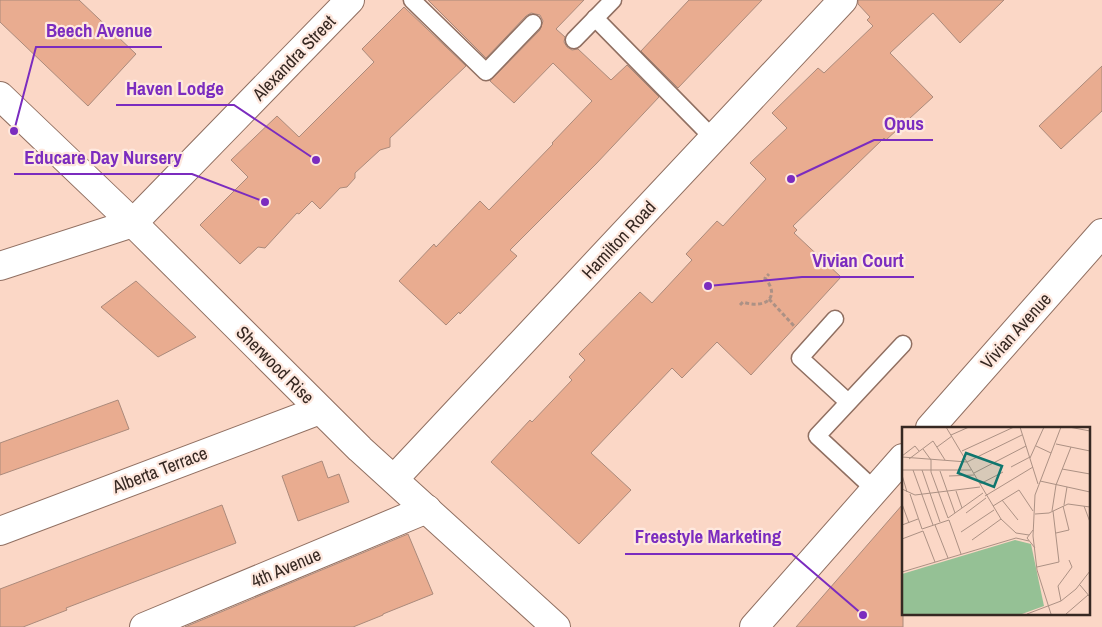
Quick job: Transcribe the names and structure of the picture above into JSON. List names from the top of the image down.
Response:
{
  "streets": {
    "street": [
      "Alexandra Street",
      "Hamilton Road",
      "Vivian Avenue",
      "Sherwood Rise",
      "Alberta Terrace",
      "4th Avenue"
    ]
  },
  "crossings": [
    ["Alexandra Street", "Sherwood Rise"],
    ["Hamilton Road", "Sherwood Rise"],
    ["Sherwood Rise", "Alberta Terrace"],
    ["Sherwood Rise", "4th Avenue"]
  ],
  "places": [
    "Beech Avenue",
    "Haven Lodge",
    "Opus",
    "Educare Day Nursery",
    "Vivian Court",
    "Freestyle Marketing"
  ]
}
